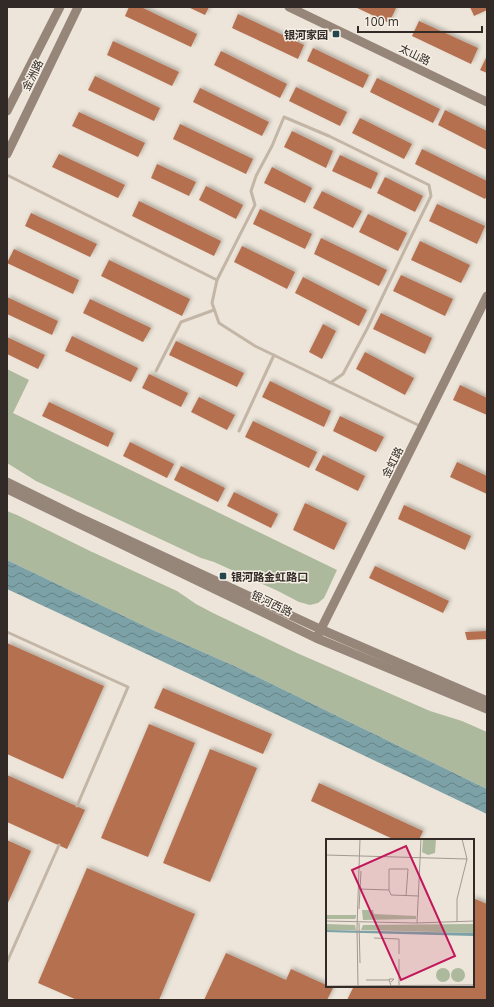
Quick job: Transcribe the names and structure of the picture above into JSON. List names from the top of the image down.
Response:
{
  "streets": {
    "main road": [
      "太山路",
      "金洲路",
      "金虹路",
      "银河西路"
    ]
  },
  "crossings": [
    ["金虹路", "银河西路"]
  ],
  "places": {
    "transit": ["银河家园", "银河路金虹路口"]
  },
  "scale_bar": "100 m"
}
